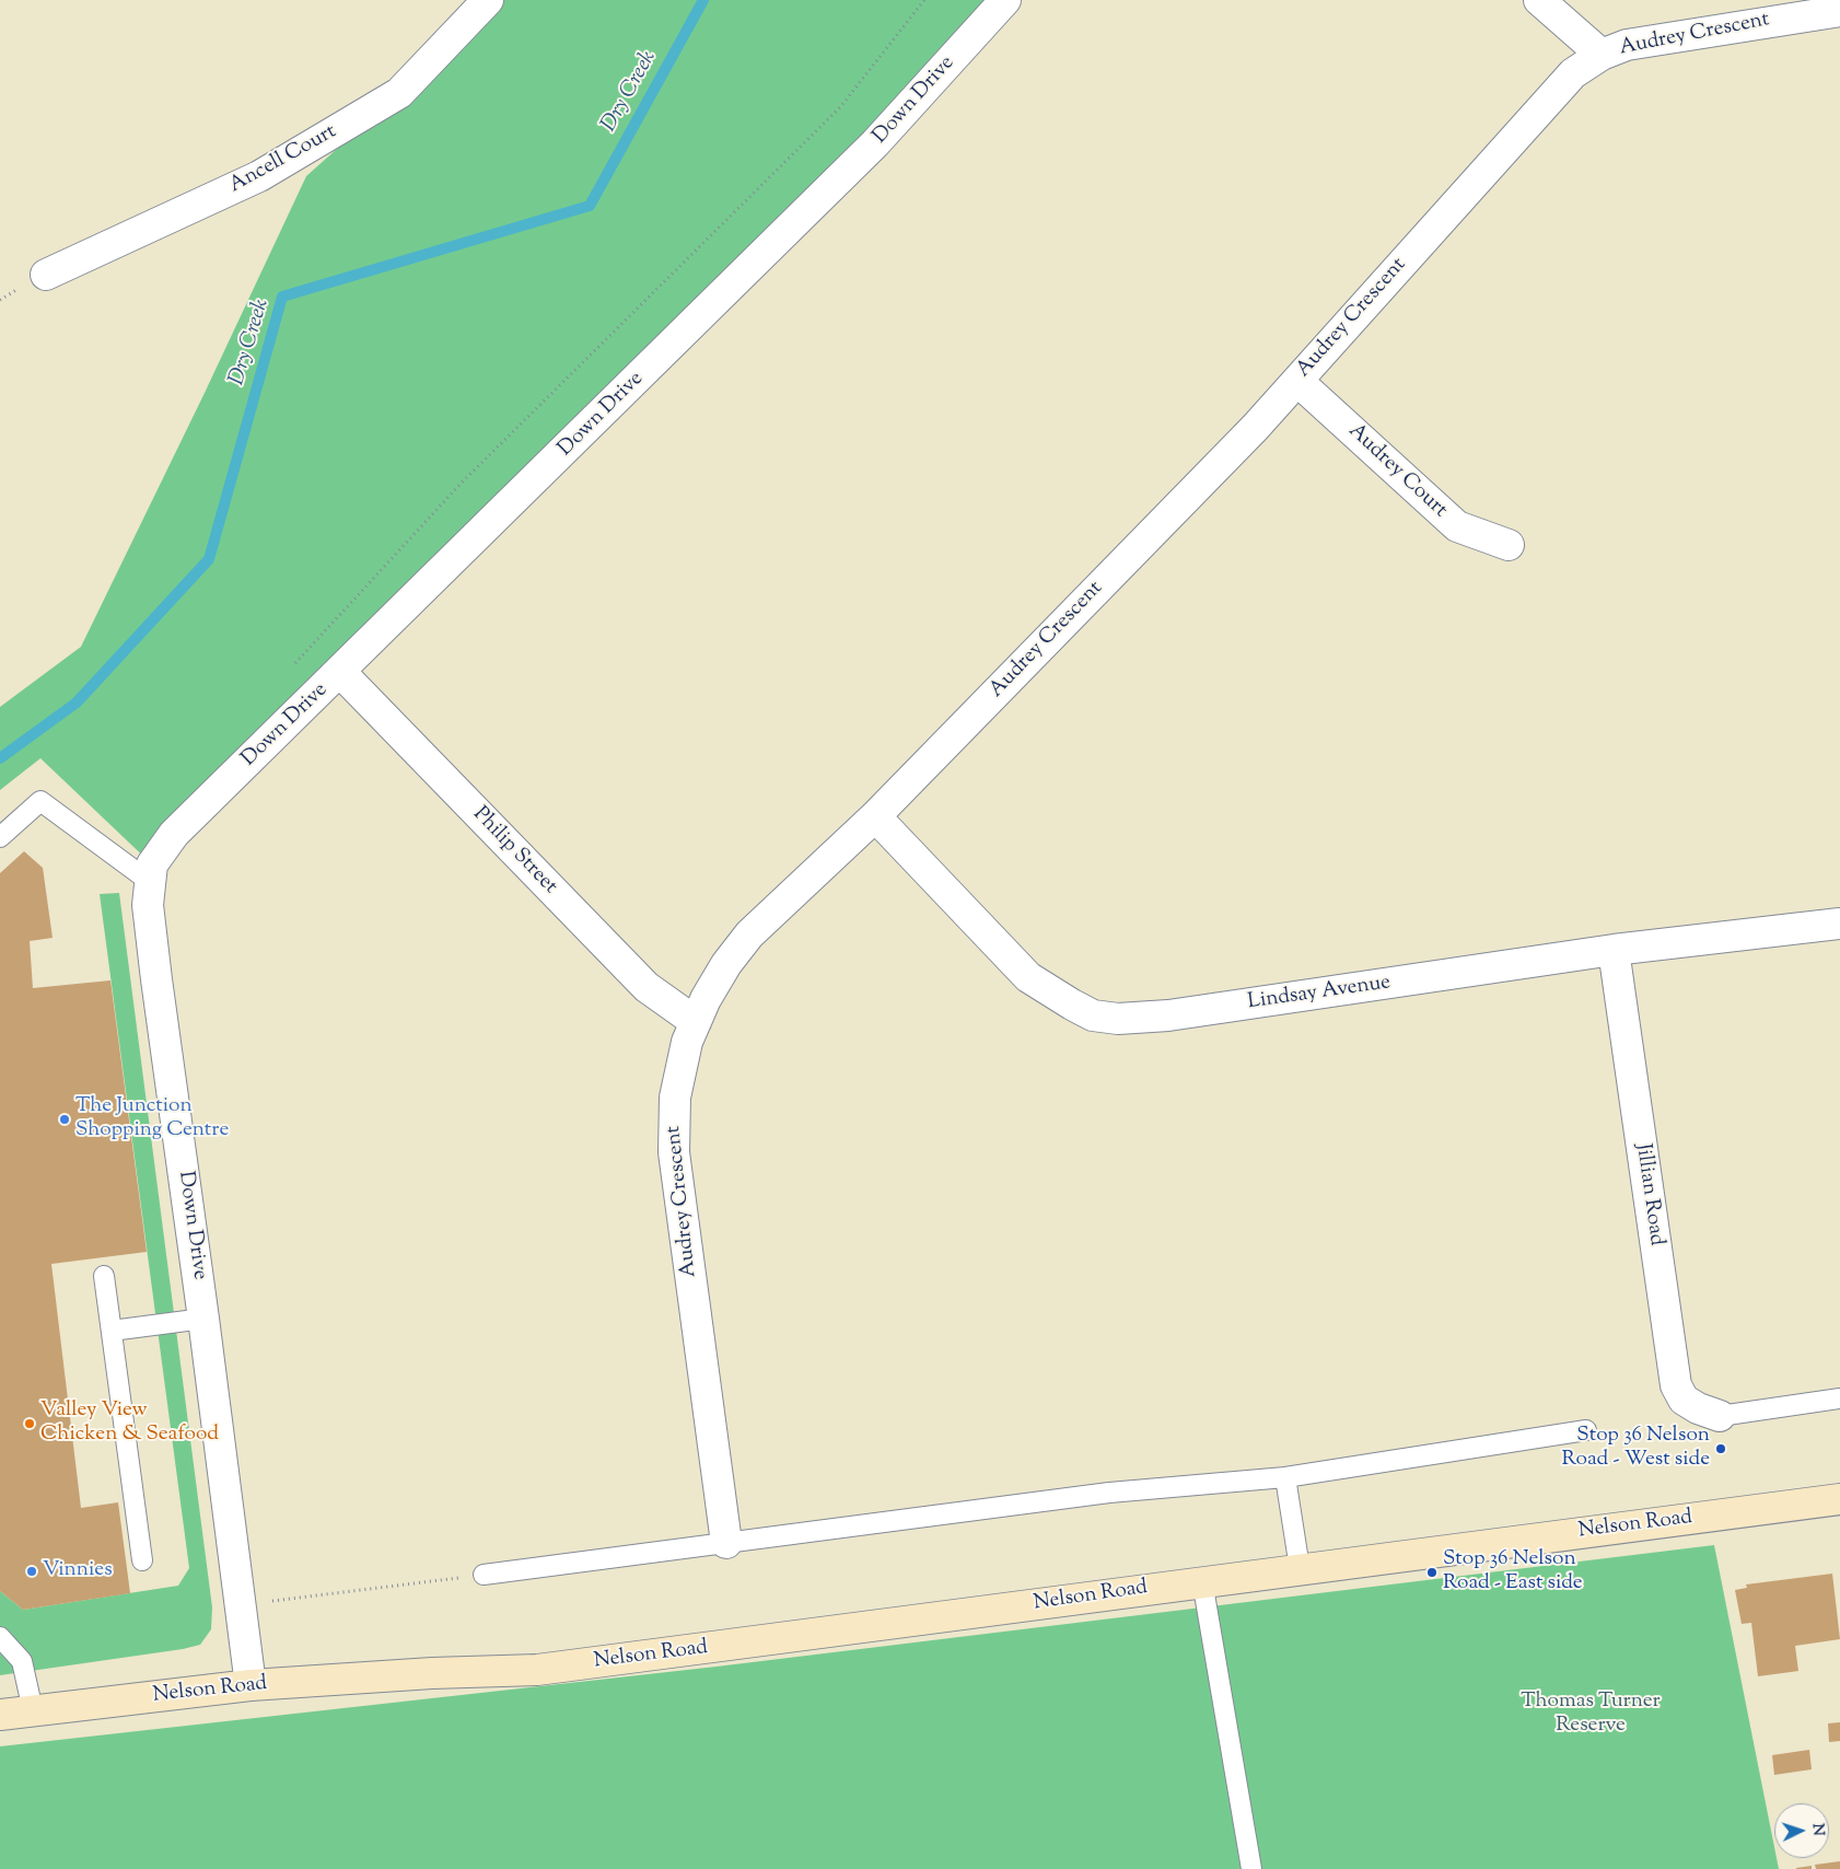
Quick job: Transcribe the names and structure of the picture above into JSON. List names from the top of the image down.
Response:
{
  "streets": {
    "main road": ["Nelson Road"],
    "street": [
      "Audrey Crescent",
      "Down Drive",
      "Ancell Court",
      "Audrey Court",
      "Philip Street",
      "Lindsay Avenue",
      "Jillian Road"
    ]
  },
  "crossings": [
    ["Audrey Crescent", "Audrey Court"],
    ["Audrey Crescent", "Philip Street"],
    ["Audrey Crescent", "Lindsay Avenue"],
    ["Down Drive", "Philip Street"],
    ["Down Drive", "Nelson Road"],
    ["Lindsay Avenue", "Jillian Road"]
  ],
  "water": ["Dry Creek"],
  "parks": ["Thomas Turner Reserve"],
  "places": [
    "The Junction Shopping Centre",
    "Valley View Chicken & Seafood",
    "Stop 36 Nelson Road - West side",
    "Vinnies",
    "Stop 36 Nelson Road - East side"
  ],
  "north": "right"
}
